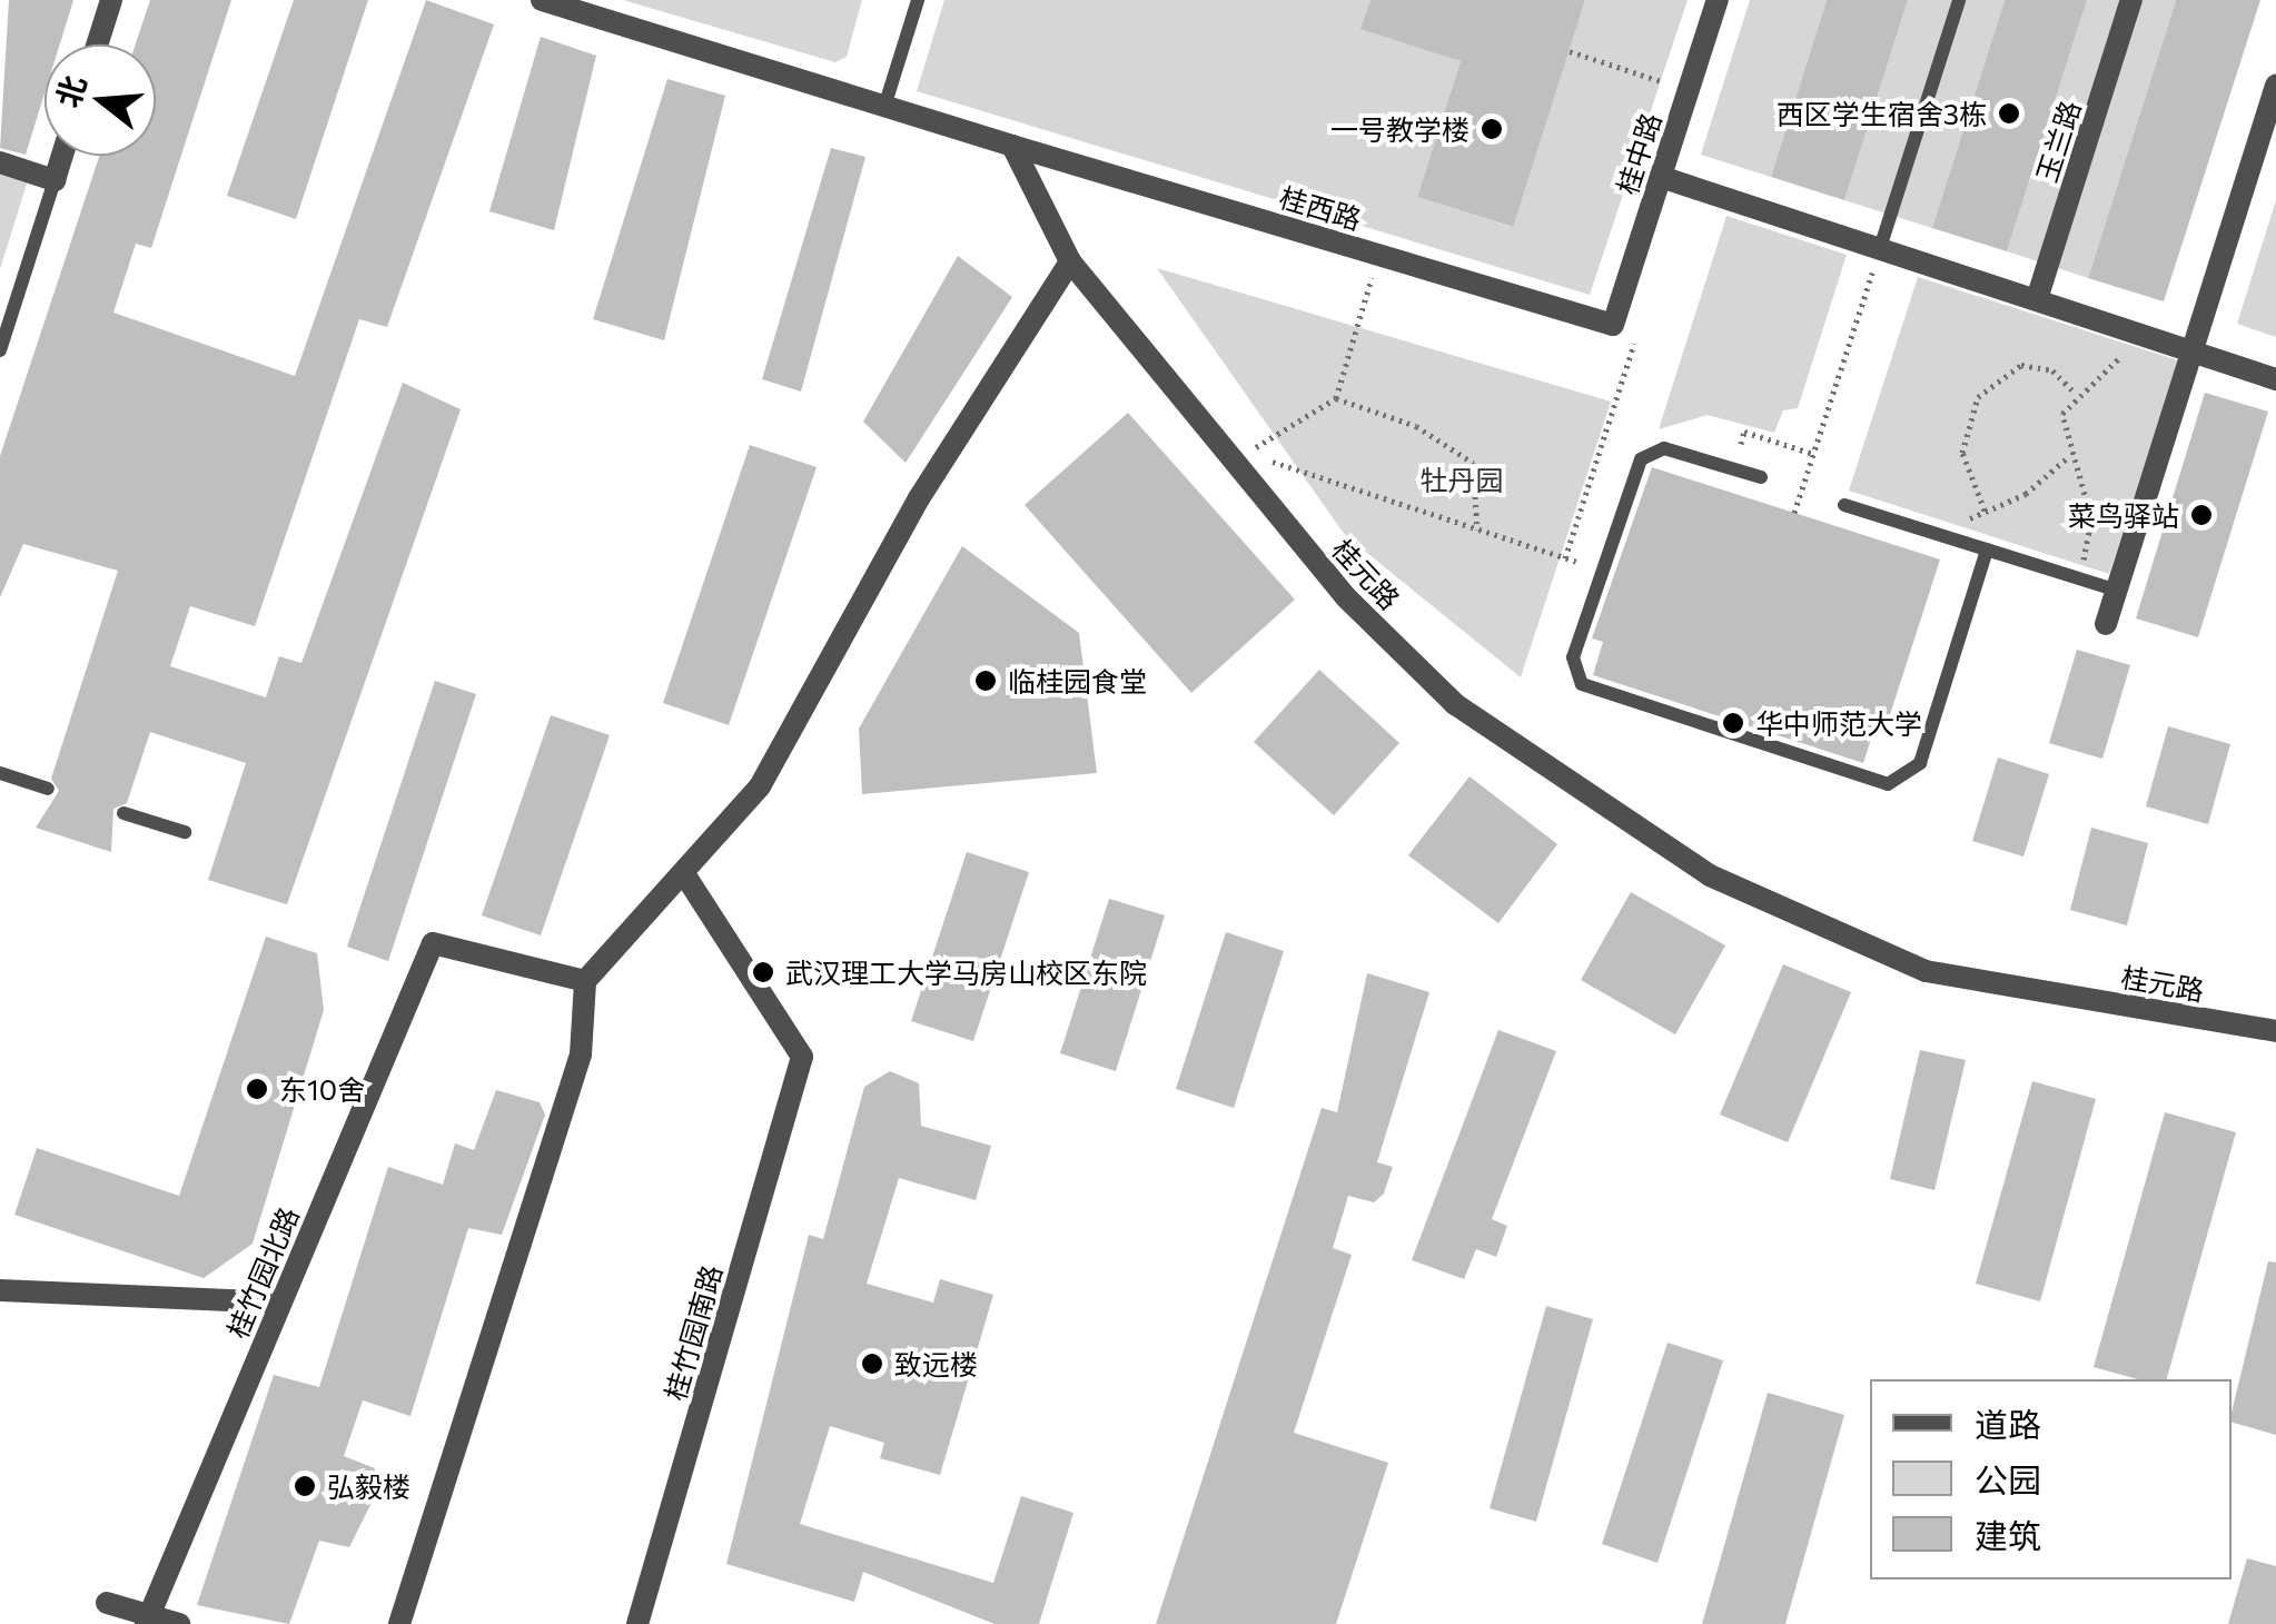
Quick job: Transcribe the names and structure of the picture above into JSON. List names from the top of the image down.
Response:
{
  "streets": {
    "street": [
      "玉兰路",
      "桂中路",
      "桂西路",
      "桂元路",
      "桂竹园北路",
      "桂竹园南路"
    ]
  },
  "crossings": [
    ["桂中路", "桂西路"],
    ["桂西路", "桂元路"]
  ],
  "parks": ["牡丹园"],
  "places": [
    "西区学生宿舍3栋",
    "一号教学楼",
    "菜鸟驿站",
    "临桂园食堂",
    "华中师范大学",
    "武汉理工大学马房山校区东院",
    "东10舍",
    "致远楼",
    "弘毅楼"
  ],
  "legend": ["道路", "公园", "建筑"],
  "north": "left"
}
